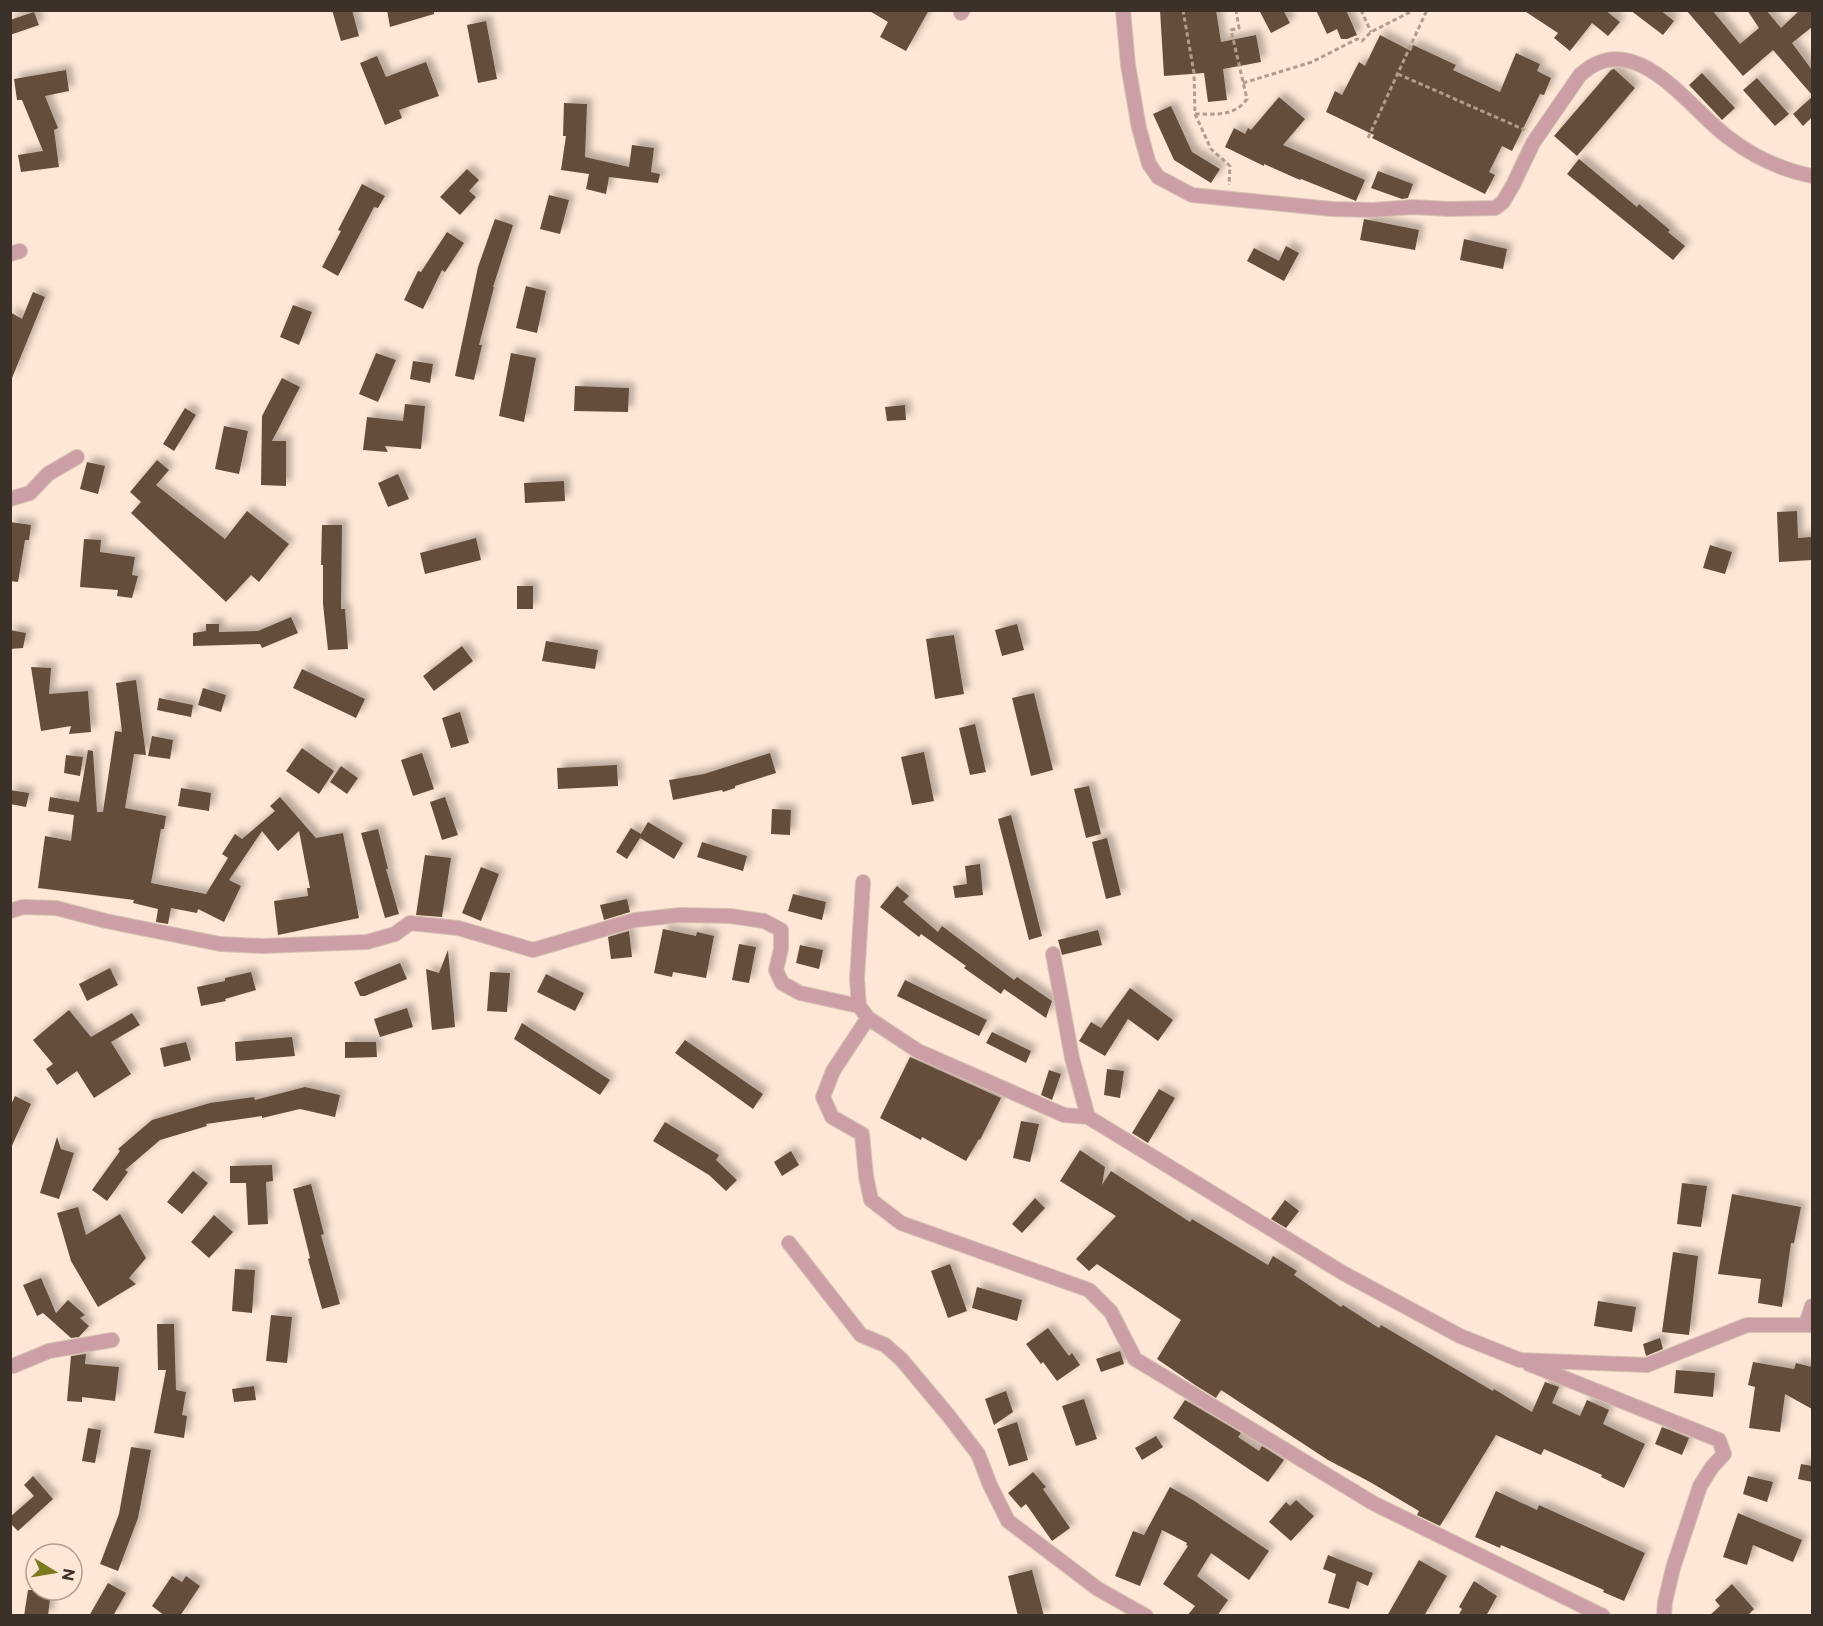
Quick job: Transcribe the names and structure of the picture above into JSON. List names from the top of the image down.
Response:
{
  "north": "right"
}
